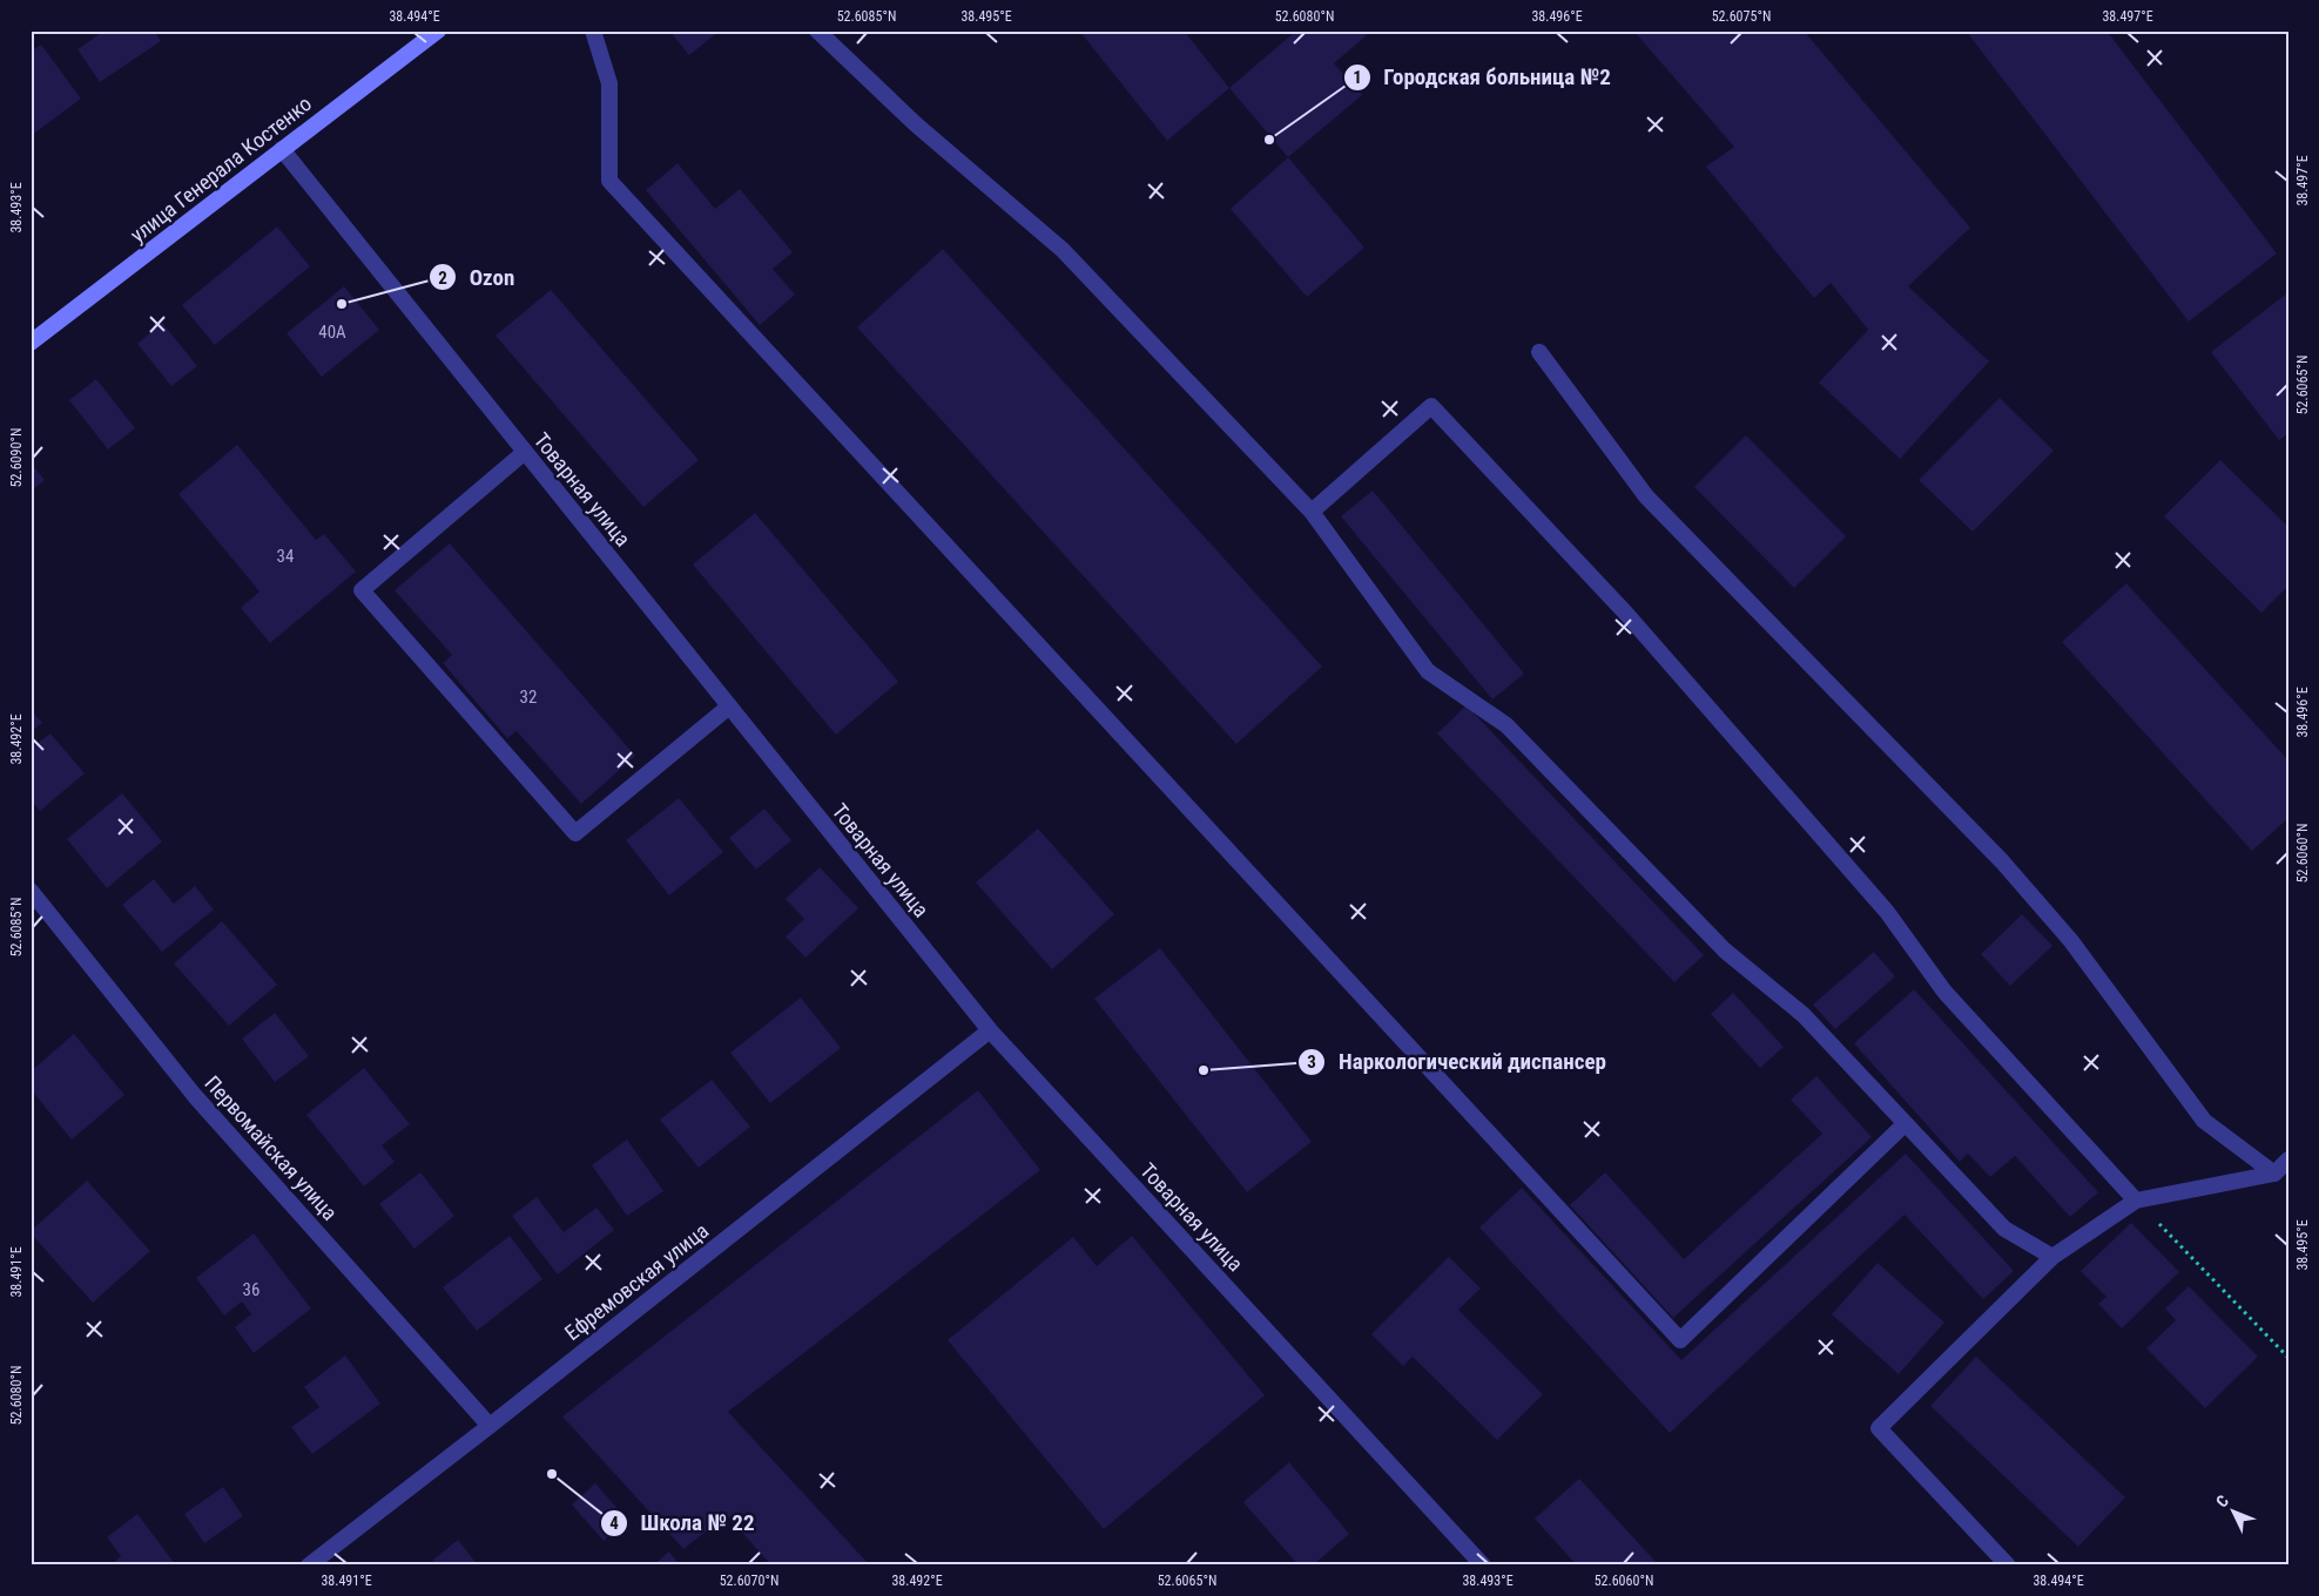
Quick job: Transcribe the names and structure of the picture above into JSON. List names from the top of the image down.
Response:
{
  "streets": {
    "main road": ["улица Генерала Костенко"],
    "street": ["Товарная улица", "Первомайская улица", "Ефремовская улица"]
  },
  "crossings": [
    ["улица Генерала Костенко", "Товарная улица"],
    ["Товарная улица", "Ефремовская улица"],
    ["Первомайская улица", "Ефремовская улица"]
  ],
  "places": [
    "Городская больница №2",
    "Ozon",
    "Наркологический диспансер",
    "Школа № 22"
  ],
  "house_numbers": [
    "40А",
    "34",
    "32",
    "36"
  ],
  "north": "top left",
  "coordinates": [
    "38.494°E",
    "52.6085°N",
    "38.495°E",
    "52.6080°N",
    "38.496°E",
    "52.6075°N",
    "38.497°E",
    "38.493°E",
    "52.6065°N",
    "52.6090°N",
    "38.492°E",
    "52.6060°N",
    "38.491°E",
    "52.6070°N"
  ]
}
